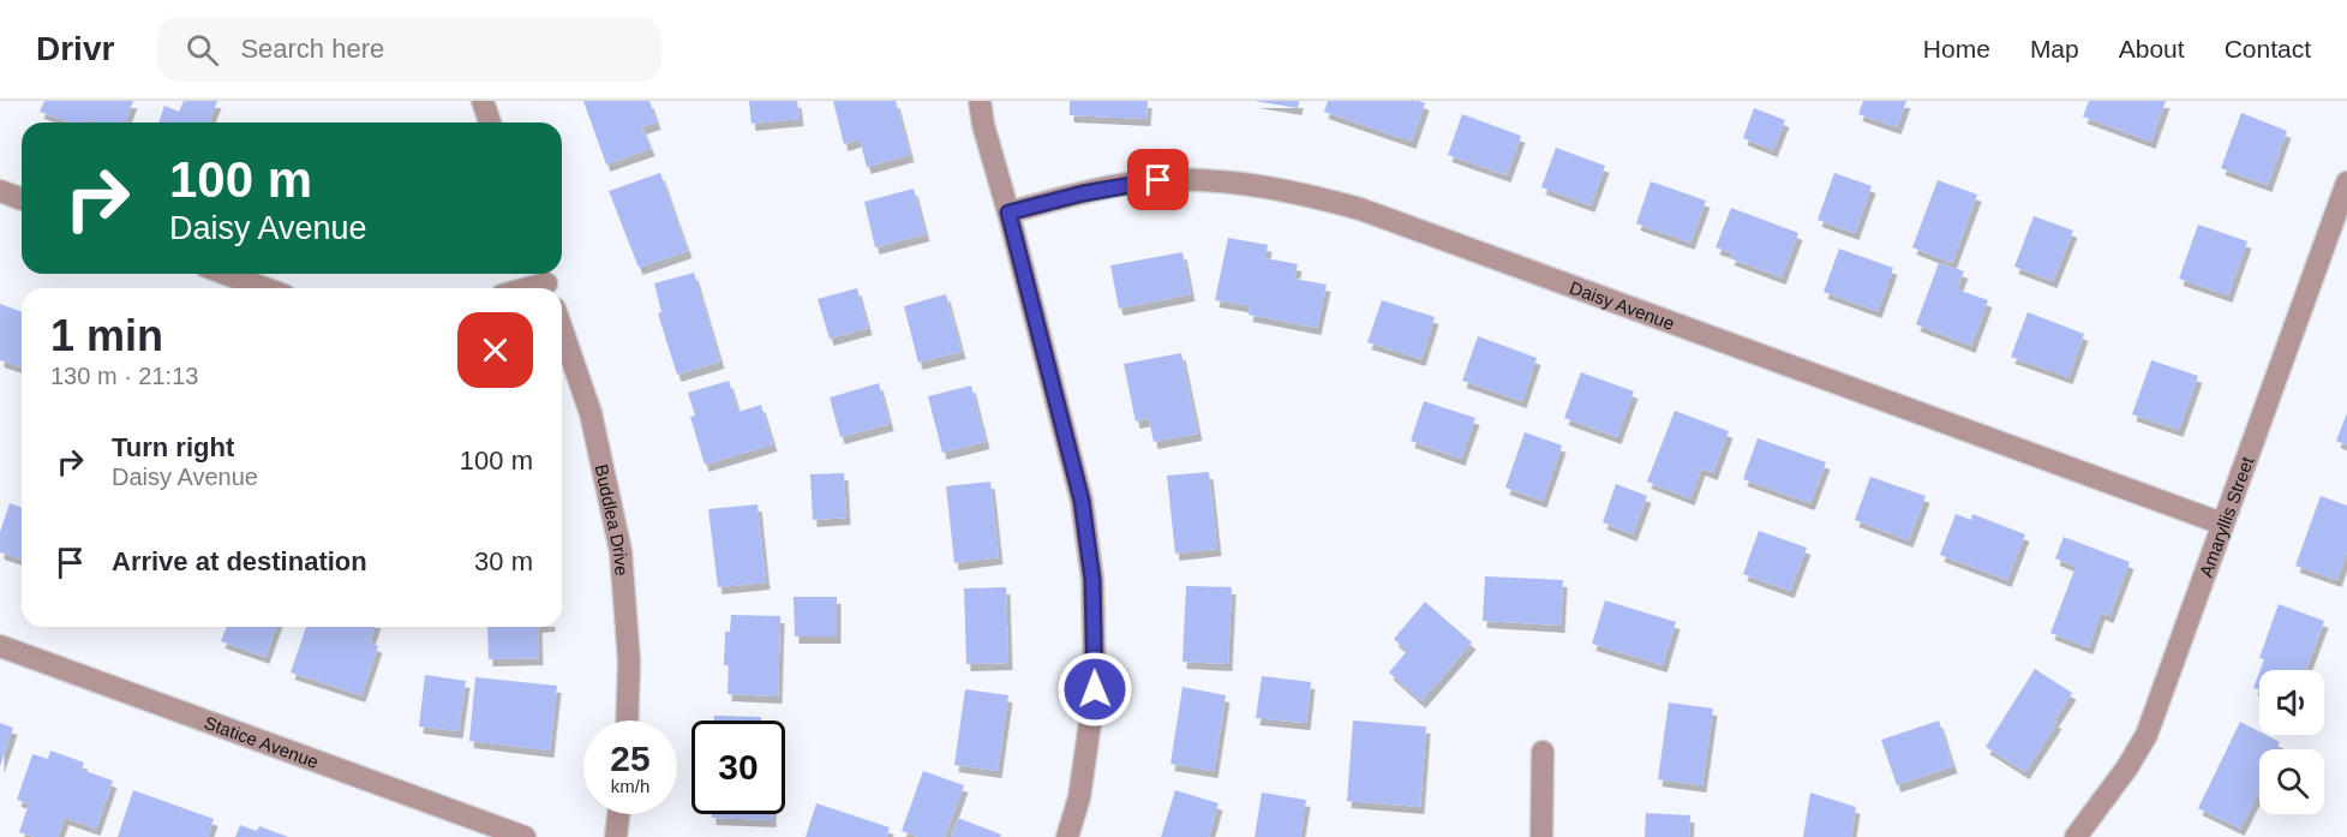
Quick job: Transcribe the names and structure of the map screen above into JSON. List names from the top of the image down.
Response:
{
  "streets": {
    "street": [
      "Daisy Avenue",
      "Amaryllis Street",
      "Buddlea Drive",
      "Statice Avenue"
    ]
  },
  "crossings": [
    ["Daisy Avenue", "Amaryllis Street"]
  ],
  "page": {
    "header": "Drivr",
    "search": "Search here",
    "nav": [
      "Home",
      "Map",
      "About",
      "Contact"
    ],
    "turn": ["100 m", "Daisy Avenue"],
    "heading": ["1 min", "130 m · 21:13"],
    "list": [
      {
        "name": "Turn right",
        "note": "Daisy Avenue",
        "value": "100 m"
      },
      {
        "name": "Arrive at destination",
        "value": "30 m"
      }
    ],
    "speed": "25 km/h",
    "limit": "30"
  }
}
